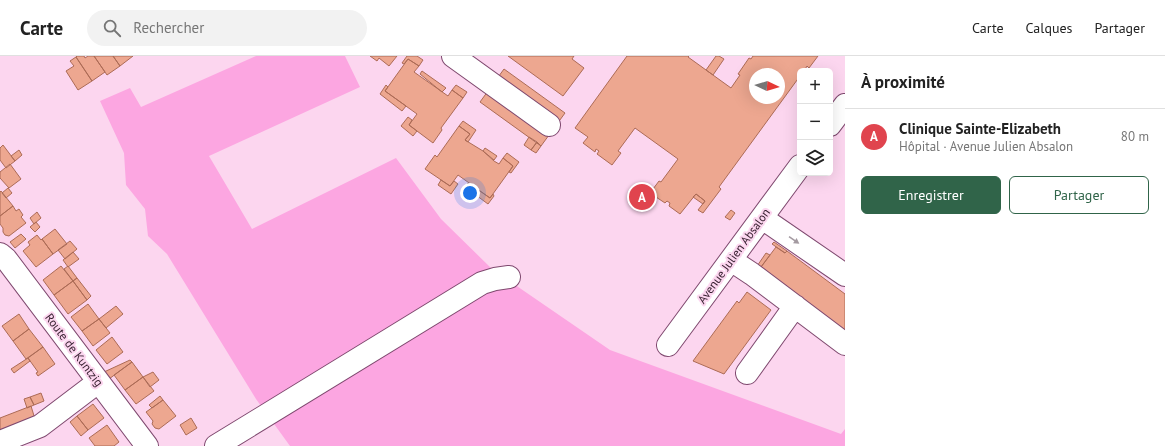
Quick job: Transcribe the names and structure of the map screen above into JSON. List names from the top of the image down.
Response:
{
  "streets": {
    "street": ["Avenue Julien Absalon", "Route de Kuntzig"]
  },
  "north": "right",
  "page": {
    "header": "Carte",
    "search": "Rechercher",
    "nav": ["Carte", "Calques", "Partager"],
    "heading": "À proximité",
    "map_buttons": ["+", "−"],
    "list": [
      {
        "mark": "A",
        "name": "Clinique Sainte-Elizabeth",
        "note": "Hôpital · Avenue Julien Absalon",
        "value": "80 m"
      }
    ],
    "buttons": ["Enregistrer", "Partager"],
    "pins": "A"
  }
}
